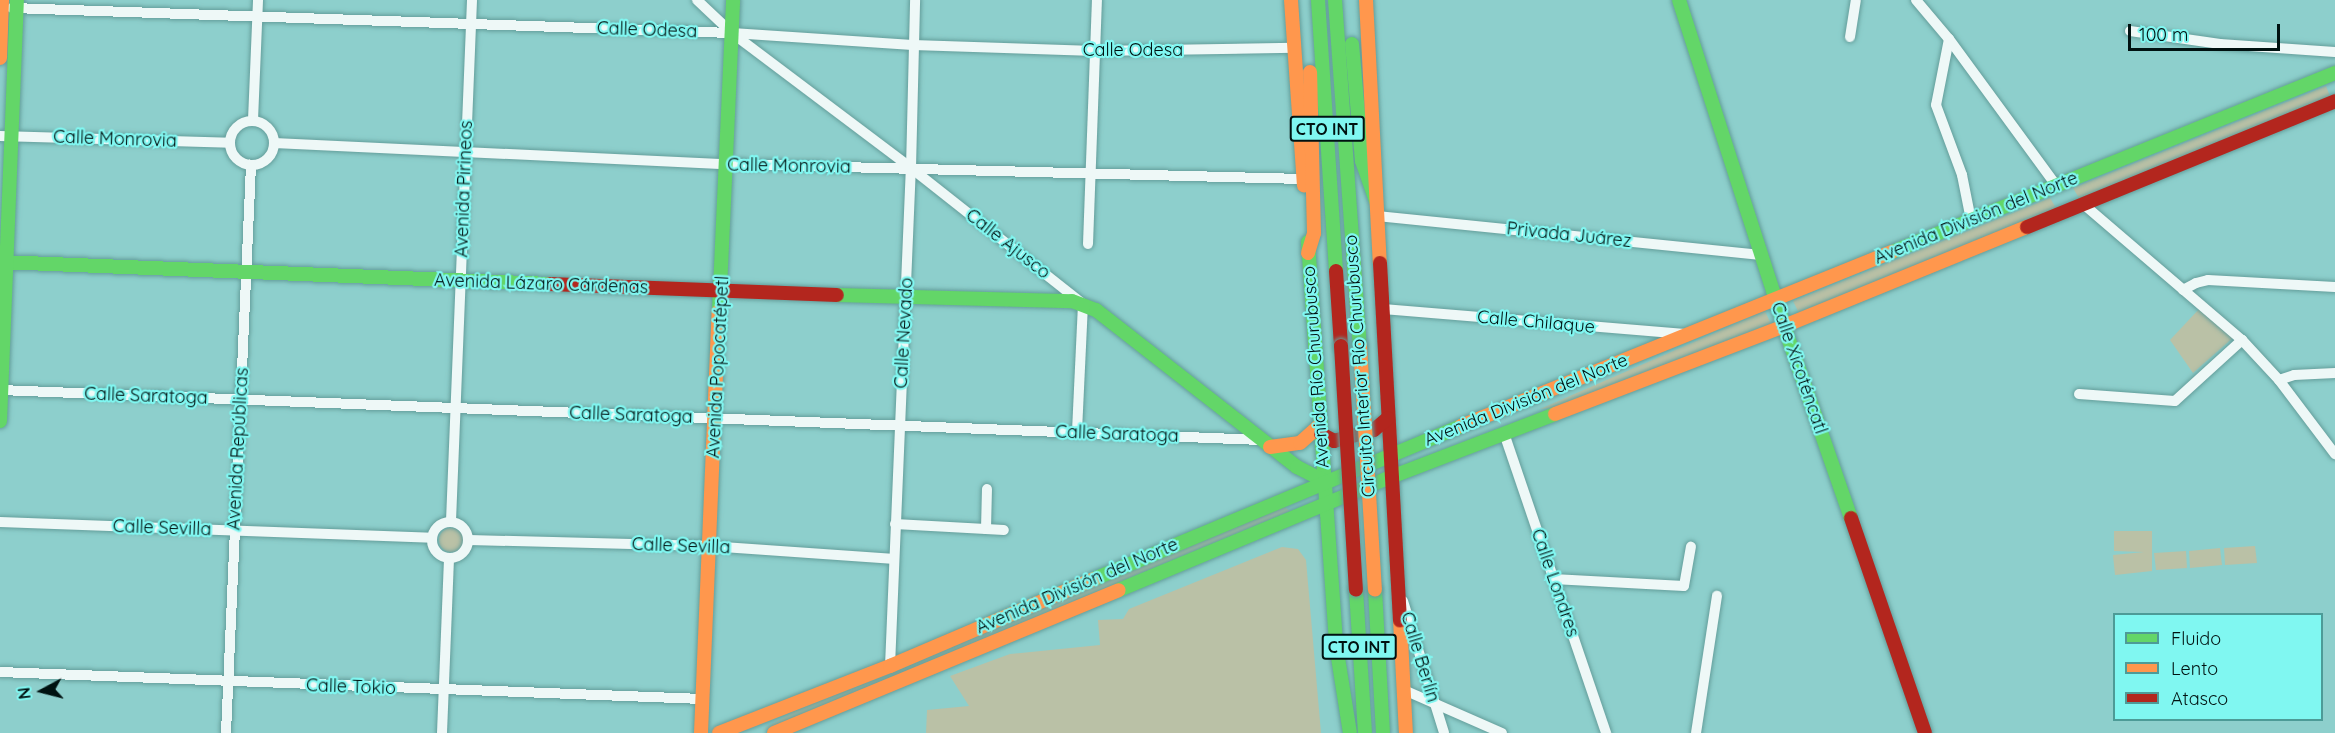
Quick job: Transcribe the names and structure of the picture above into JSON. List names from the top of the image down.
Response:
{
  "streets": {
    "main road": [
      "CTO INT",
      "Avenida División del Norte",
      "Calle Ajusco",
      "Avenida Lázaro Cárdenas",
      "Circuito Interior Río Churubusco",
      "Avenida Popocatépetl",
      "Avenida Río Churubusco",
      "Calle Xicoténcatl"
    ],
    "street": [
      "Calle Odesa",
      "Calle Monrovia",
      "Avenida Pirineos",
      "Privada Juárez",
      "Calle Chilaque",
      "Calle Nevado",
      "Calle Saratoga",
      "Avenida Repúblicas",
      "Calle Sevilla",
      "Calle Londres",
      "Calle Berlín",
      "Calle Tokio"
    ]
  },
  "crossings": [
    ["Calle Odesa", "Avenida Pirineos"],
    ["Calle Odesa", "Calle Ajusco"],
    ["Calle Odesa", "Calle Nevado"],
    ["Calle Odesa", "Avenida Popocatépetl"],
    ["Calle Odesa", "Avenida Río Churubusco"],
    ["CTO INT", "Avenida División del Norte"],
    ["CTO INT", "Privada Juárez"],
    ["CTO INT", "Calle Chilaque"],
    ["CTO INT", "Calle Berlín"],
    ["Calle Monrovia", "Avenida Pirineos"],
    ["Calle Monrovia", "Calle Ajusco"],
    ["Calle Monrovia", "Calle Nevado"],
    ["Calle Monrovia", "Avenida Popocatépetl"],
    ["Calle Monrovia", "Avenida Río Churubusco"],
    ["Calle Monrovia", "Avenida Repúblicas"],
    ["Avenida Pirineos", "Avenida Lázaro Cárdenas"],
    ["Avenida Pirineos", "Calle Saratoga"],
    ["Avenida Pirineos", "Calle Sevilla"],
    ["Avenida División del Norte", "Calle Ajusco"],
    ["Avenida División del Norte", "Calle Chilaque"],
    ["Avenida División del Norte", "Calle Nevado"],
    ["Avenida División del Norte", "Avenida Río Churubusco"],
    ["Avenida División del Norte", "Calle Xicoténcatl"],
    ["Avenida División del Norte", "Calle Londres"],
    ["Privada Juárez", "Calle Xicoténcatl"],
    ["Calle Ajusco", "Avenida Lázaro Cárdenas"],
    ["Calle Ajusco", "Calle Nevado"],
    ["Calle Ajusco", "Avenida Popocatépetl"],
    ["Calle Ajusco", "Avenida Río Churubusco"],
    ["Calle Ajusco", "Calle Saratoga"],
    ["Avenida Lázaro Cárdenas", "Calle Nevado"],
    ["Avenida Lázaro Cárdenas", "Avenida Popocatépetl"],
    ["Avenida Lázaro Cárdenas", "Avenida Repúblicas"],
    ["Calle Nevado", "Calle Saratoga"],
    ["Calle Nevado", "Calle Sevilla"],
    ["Avenida Popocatépetl", "Calle Saratoga"],
    ["Avenida Popocatépetl", "Calle Sevilla"],
    ["Avenida Popocatépetl", "Calle Tokio"],
    ["Calle Saratoga", "Avenida Repúblicas"],
    ["Avenida Repúblicas", "Calle Sevilla"],
    ["Avenida Repúblicas", "Calle Tokio"]
  ],
  "legend": ["Fluido", "Lento", "Atasco"],
  "scale_bar": "100 m",
  "north": "left"
}
